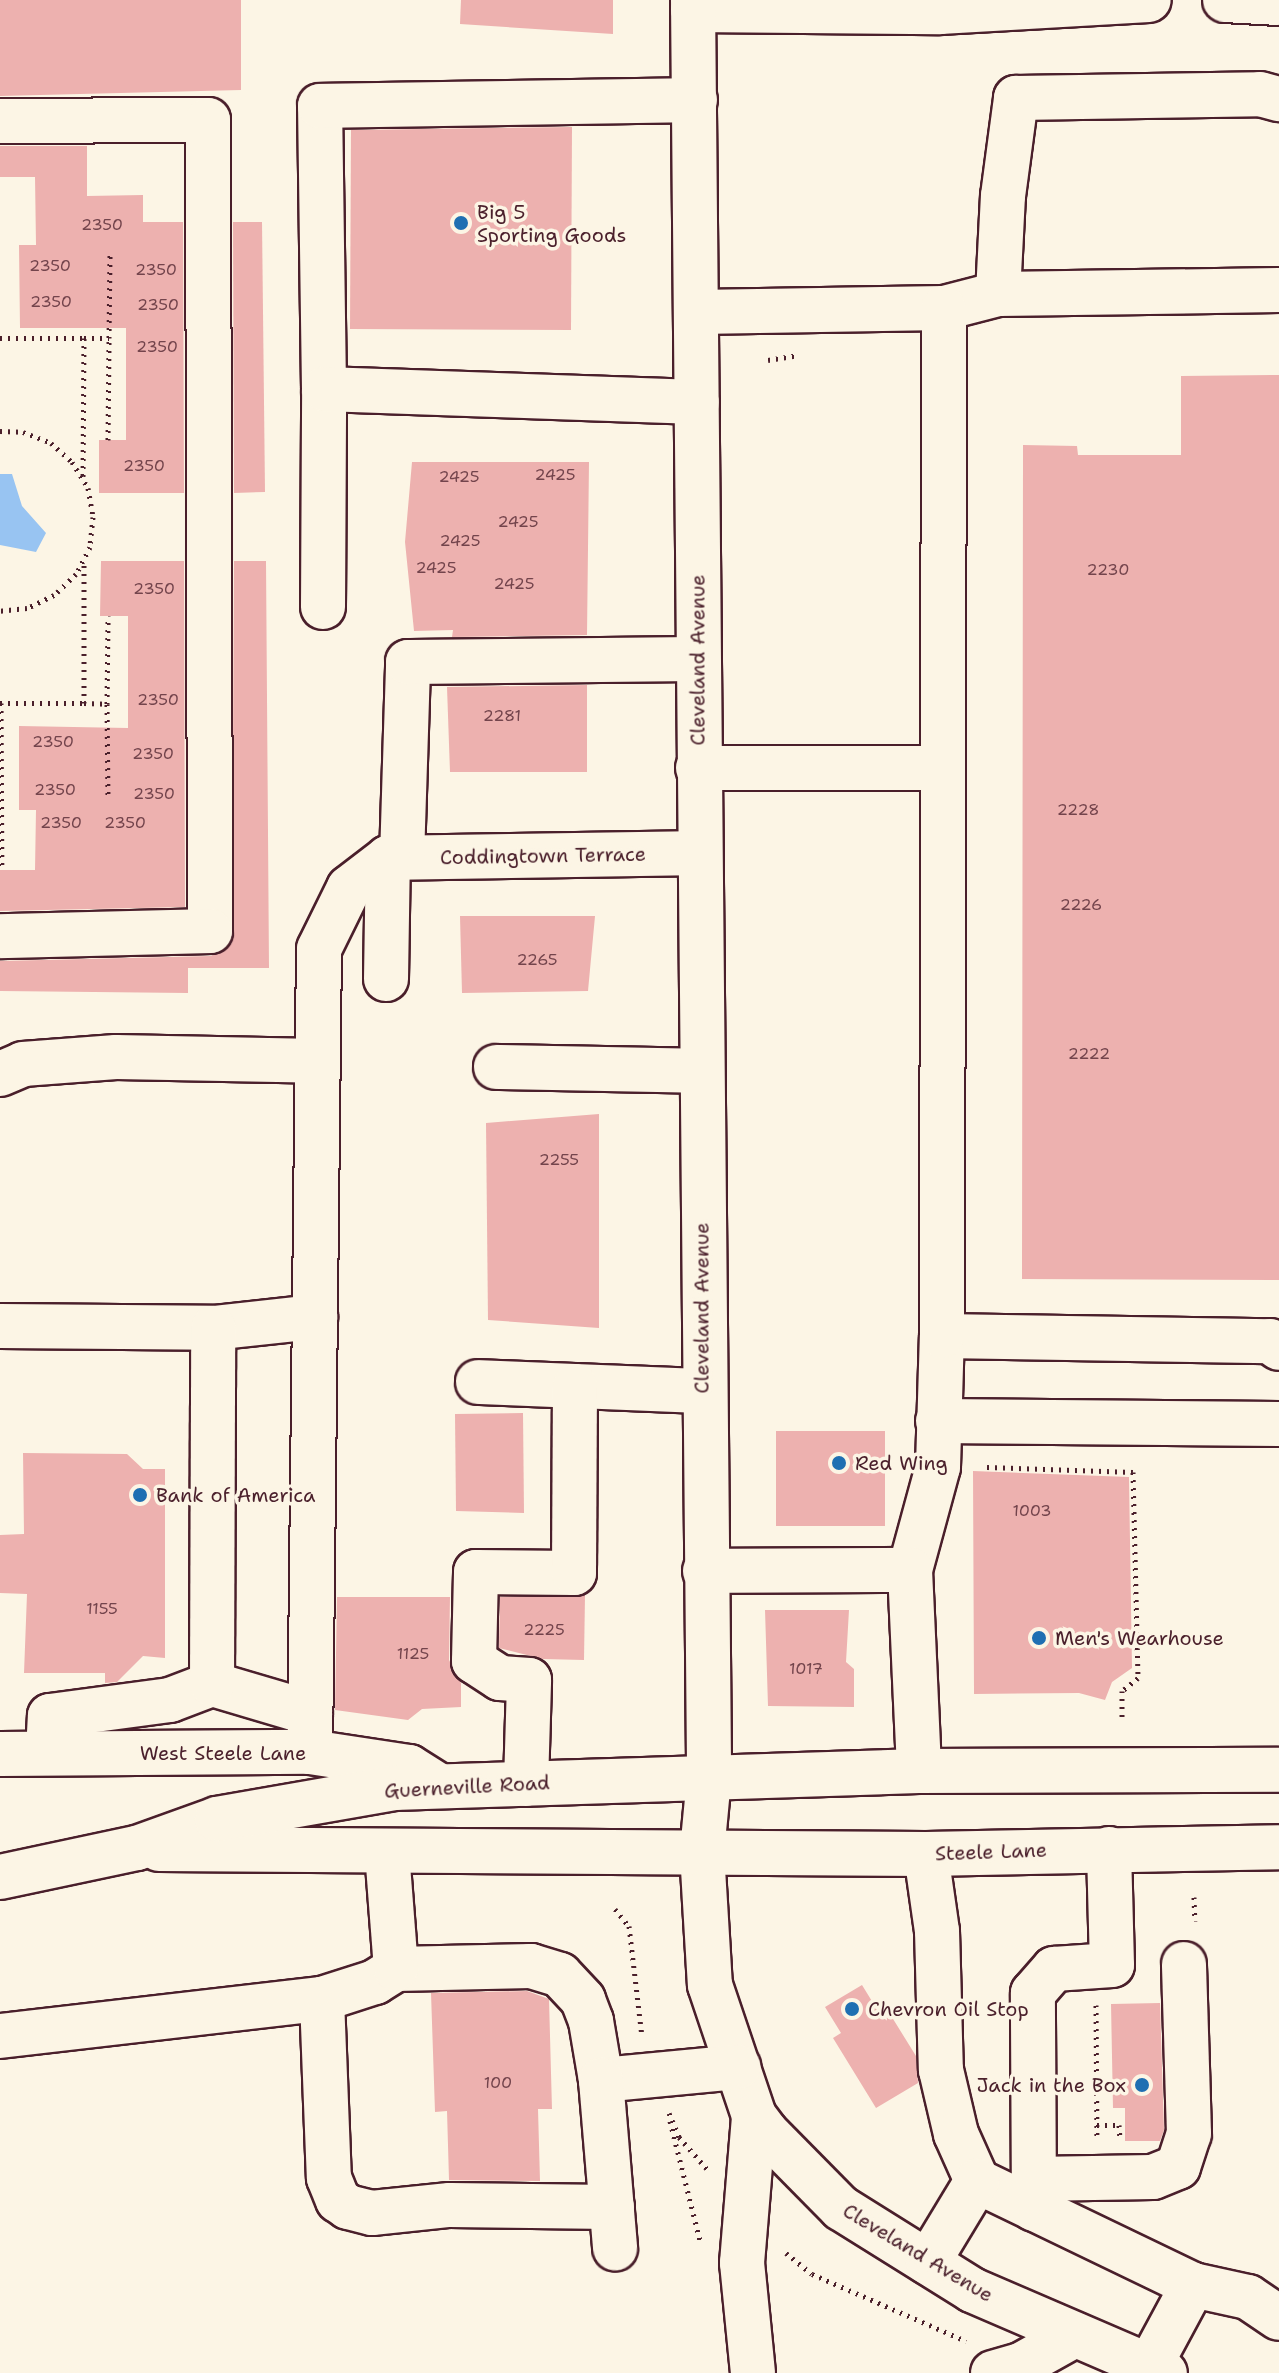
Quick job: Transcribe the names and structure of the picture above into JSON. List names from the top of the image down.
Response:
{
  "streets": {
    "main road": [
      "Cleveland Avenue",
      "Coddingtown Terrace",
      "West Steele Lane",
      "Guerneville Road",
      "Steele Lane"
    ]
  },
  "crossings": [
    ["Cleveland Avenue", "Coddingtown Terrace"],
    ["Cleveland Avenue", "Guerneville Road"],
    ["Cleveland Avenue", "Steele Lane"],
    ["West Steele Lane", "Guerneville Road"],
    ["Guerneville Road", "Steele Lane"]
  ],
  "places": [
    "Big 5 Sporting Goods",
    "Red Wing",
    "Bank of America",
    "Men's Wearhouse",
    "Chevron Oil Stop",
    "Jack in the Box"
  ],
  "house_numbers": [
    "2350",
    "2350",
    "2350",
    "2350",
    "2350",
    "2350",
    "2350",
    "2425",
    "2425",
    "2425",
    "2425",
    "2425",
    "2230",
    "2425",
    "2350",
    "2350",
    "2281",
    "2350",
    "2350",
    "2350",
    "2350",
    "2228",
    "2350",
    "2350",
    "2226",
    "2265",
    "2222",
    "2255",
    "1003",
    "1155",
    "2225",
    "1125",
    "1017",
    "100"
  ]
}
